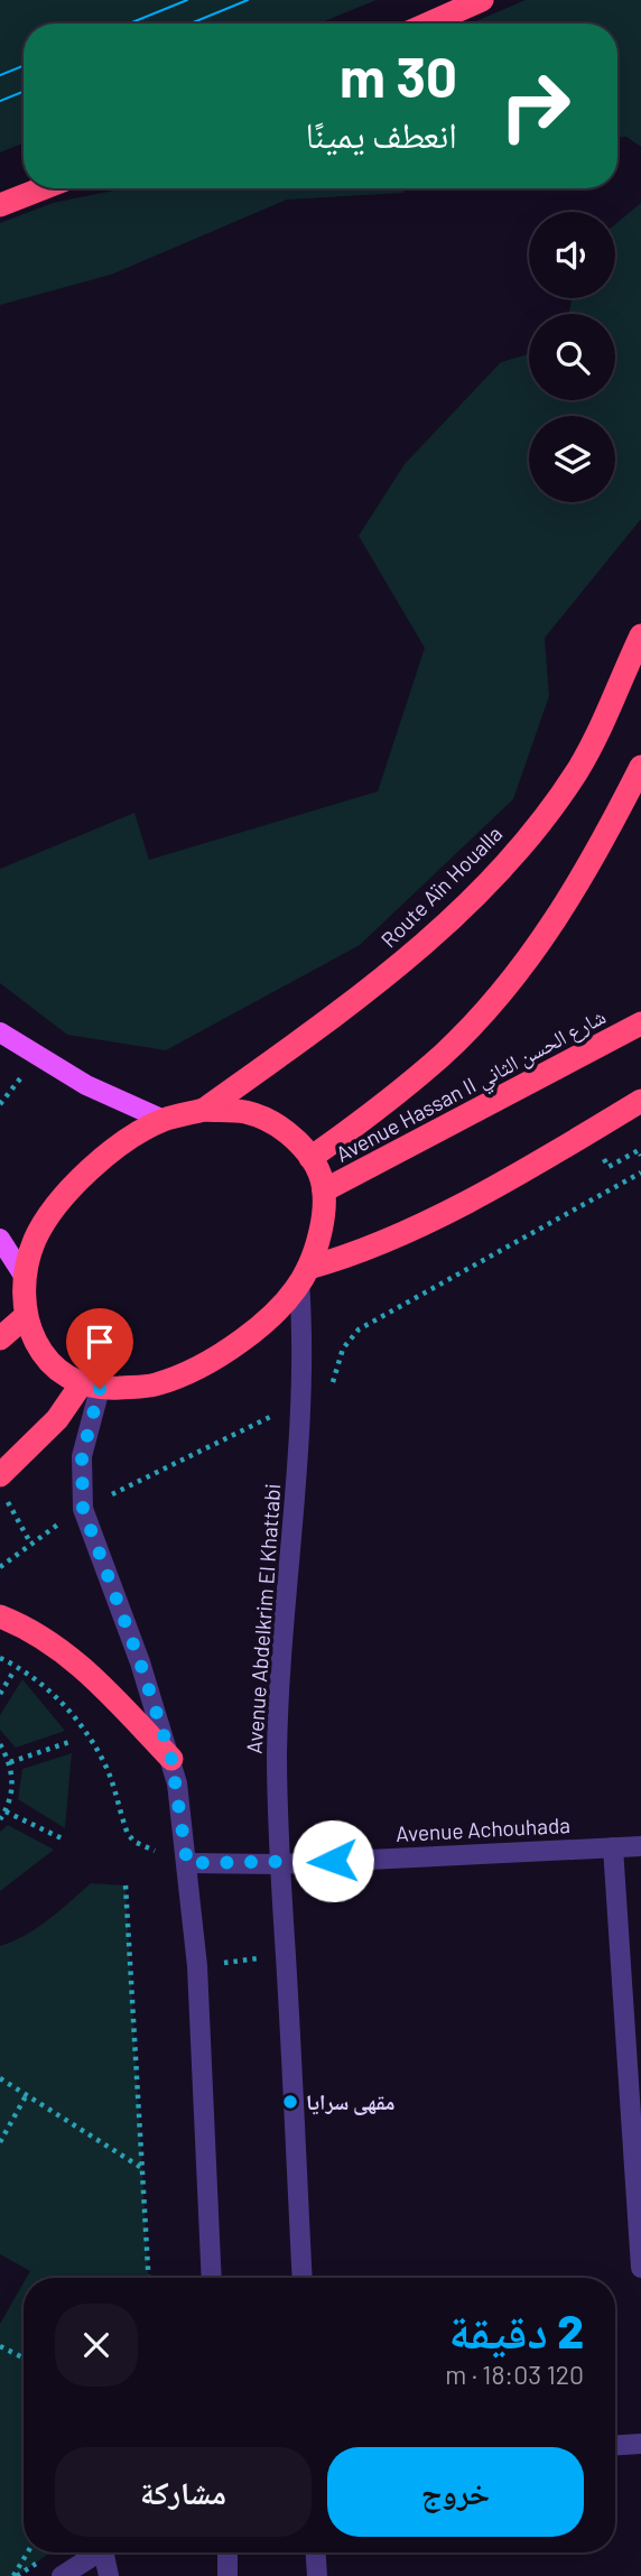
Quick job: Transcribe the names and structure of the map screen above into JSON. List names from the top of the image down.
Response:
{
  "streets": {
    "highway": ["Route Aïn Houalla", "Avenue Hassan II شارع الحسن الثاني"],
    "street": ["Avenue Abdelkrim El Khattabi", "Avenue Achouhada"]
  },
  "crossings": [
    ["Avenue Abdelkrim El Khattabi", "Avenue Achouhada"]
  ],
  "places": ["مقهى سرايا"],
  "page": {
    "turn": ["30 m", "انعطف يمينًا"],
    "heading": ["2 دقيقة", "120 m · 18:03"],
    "buttons": ["خروج", "مشاركة"]
  }
}
